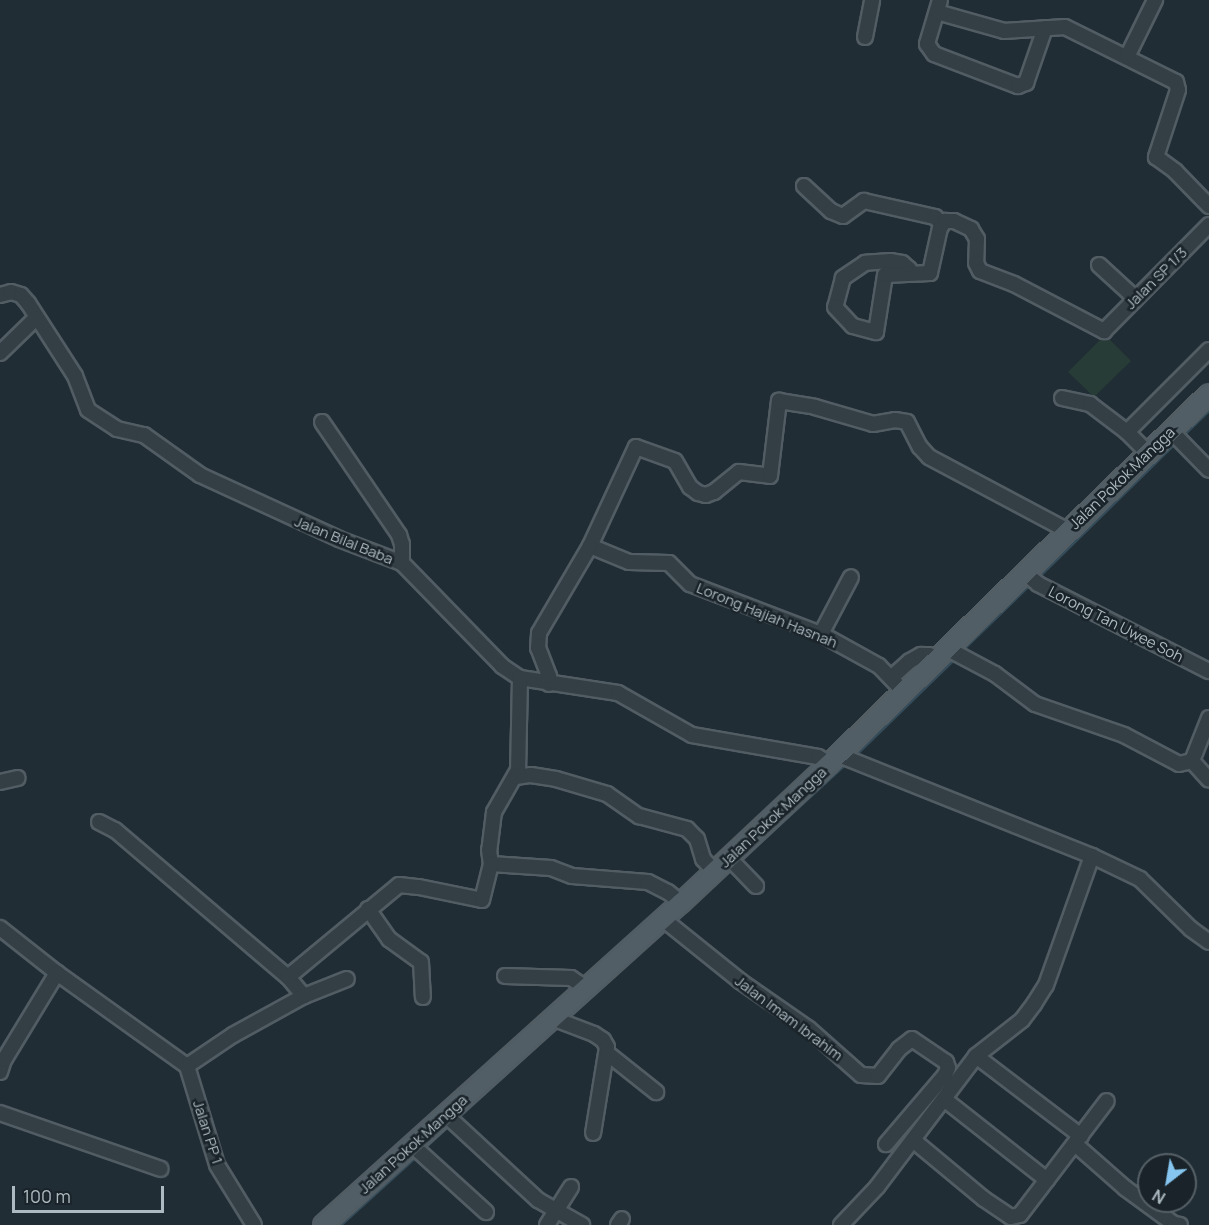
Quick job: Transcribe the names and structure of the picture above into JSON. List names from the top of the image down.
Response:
{
  "streets": {
    "main road": ["Jalan Pokok Mangga"],
    "street": [
      "Jalan SP 1/3",
      "Jalan Bilal Baba",
      "Lorong Hajiah Hasnah",
      "Lorong Tan Uwee Soh",
      "Jalan Imam Ibrahim",
      "Jalan PP 1"
    ]
  },
  "crossings": [
    ["Jalan Pokok Mangga", "Jalan Bilal Baba"],
    ["Jalan Pokok Mangga", "Lorong Hajiah Hasnah"],
    ["Jalan Pokok Mangga", "Lorong Tan Uwee Soh"],
    ["Jalan Pokok Mangga", "Jalan Imam Ibrahim"]
  ],
  "scale_bar": "100 m",
  "north": "bottom left"
}
